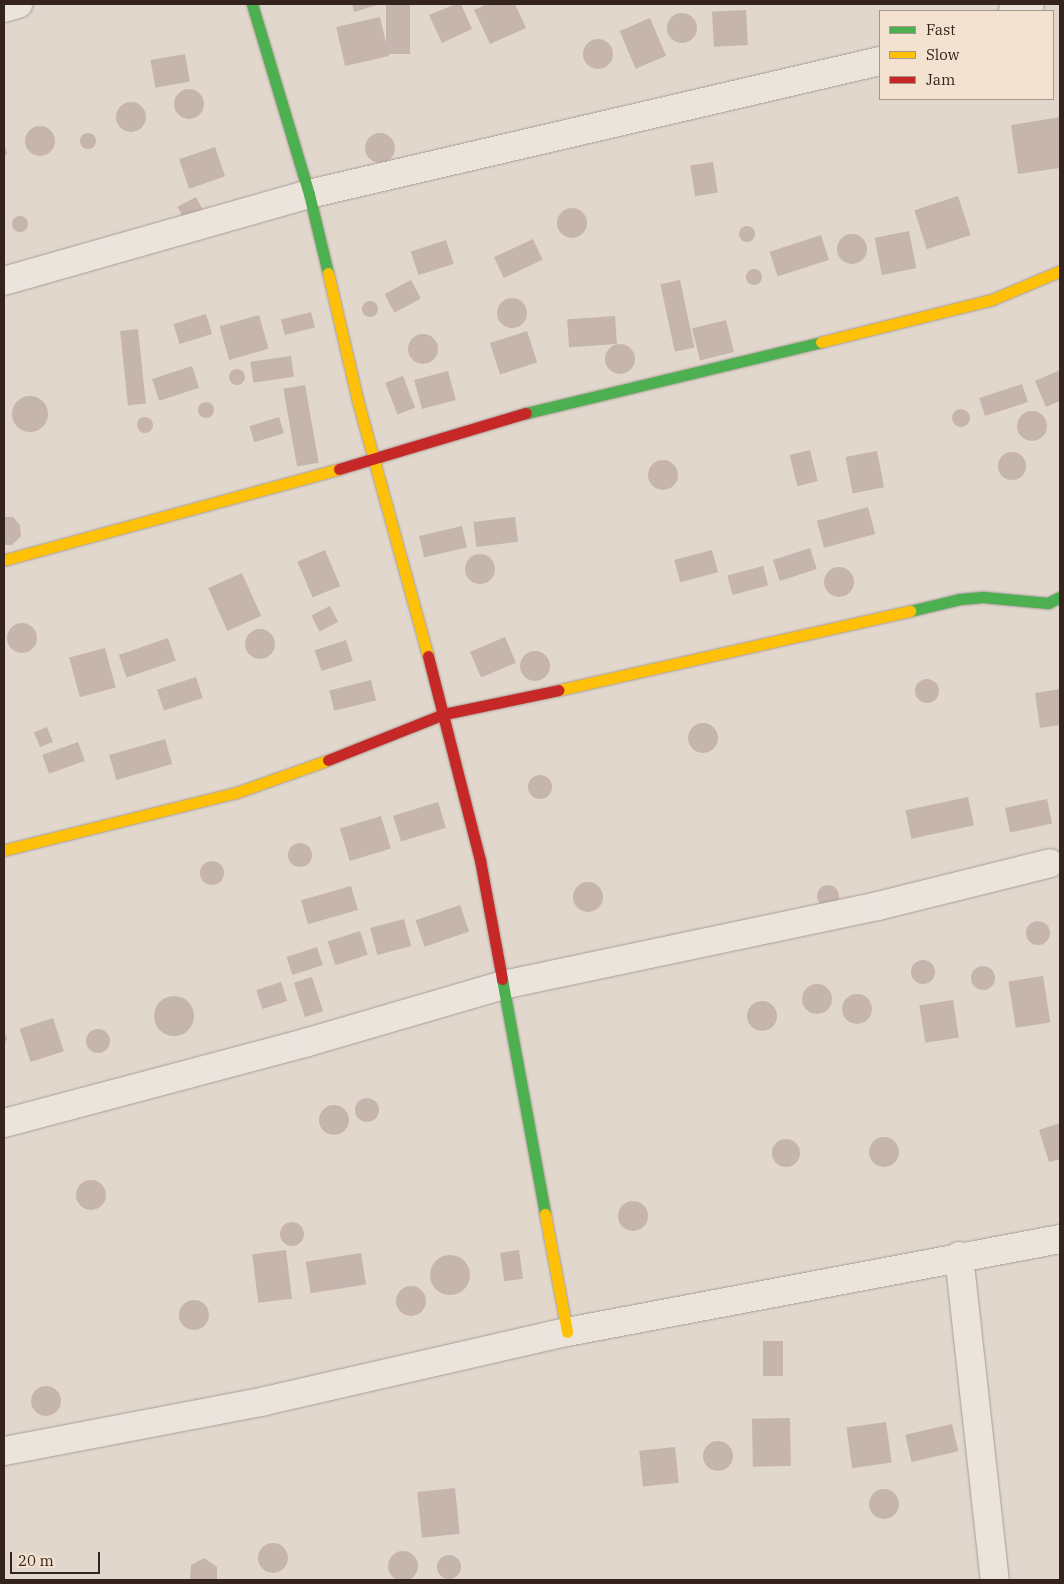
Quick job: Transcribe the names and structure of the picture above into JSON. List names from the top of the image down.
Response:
{
  "legend": ["Fast", "Slow", "Jam"],
  "scale_bar": "20 m"
}
